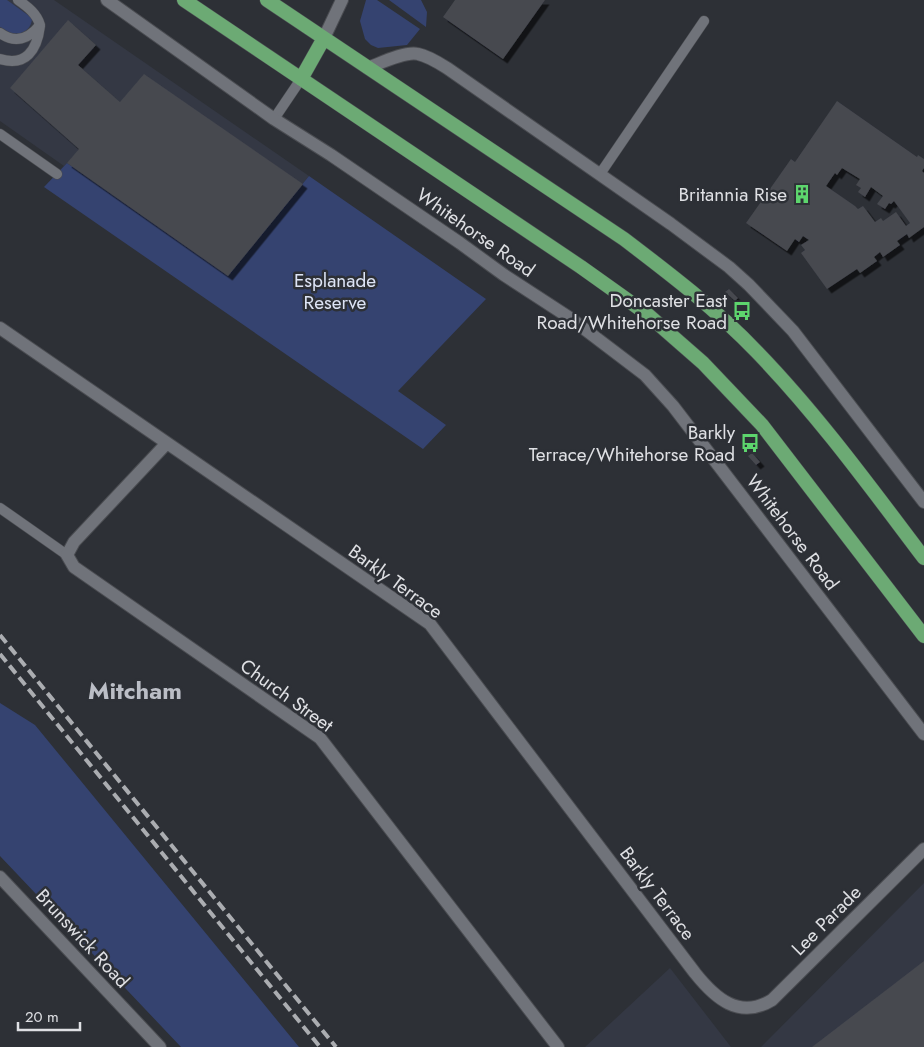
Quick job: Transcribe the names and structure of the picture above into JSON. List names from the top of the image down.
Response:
{
  "streets": {
    "highway": ["Whitehorse Road"],
    "street": [
      "Barkly Terrace",
      "Church Street",
      "Lee Parade",
      "Brunswick Road"
    ]
  },
  "crossings": [
    ["Barkly Terrace", "Lee Parade"]
  ],
  "districts": ["Mitcham"],
  "parks": ["Esplanade Reserve"],
  "places": {
    "building": ["Britannia Rise"],
    "bus stop": ["Doncaster East Road/Whitehorse Road", "Barkly Terrace/Whitehorse Road"]
  },
  "scale_bar": "20 m"
}
